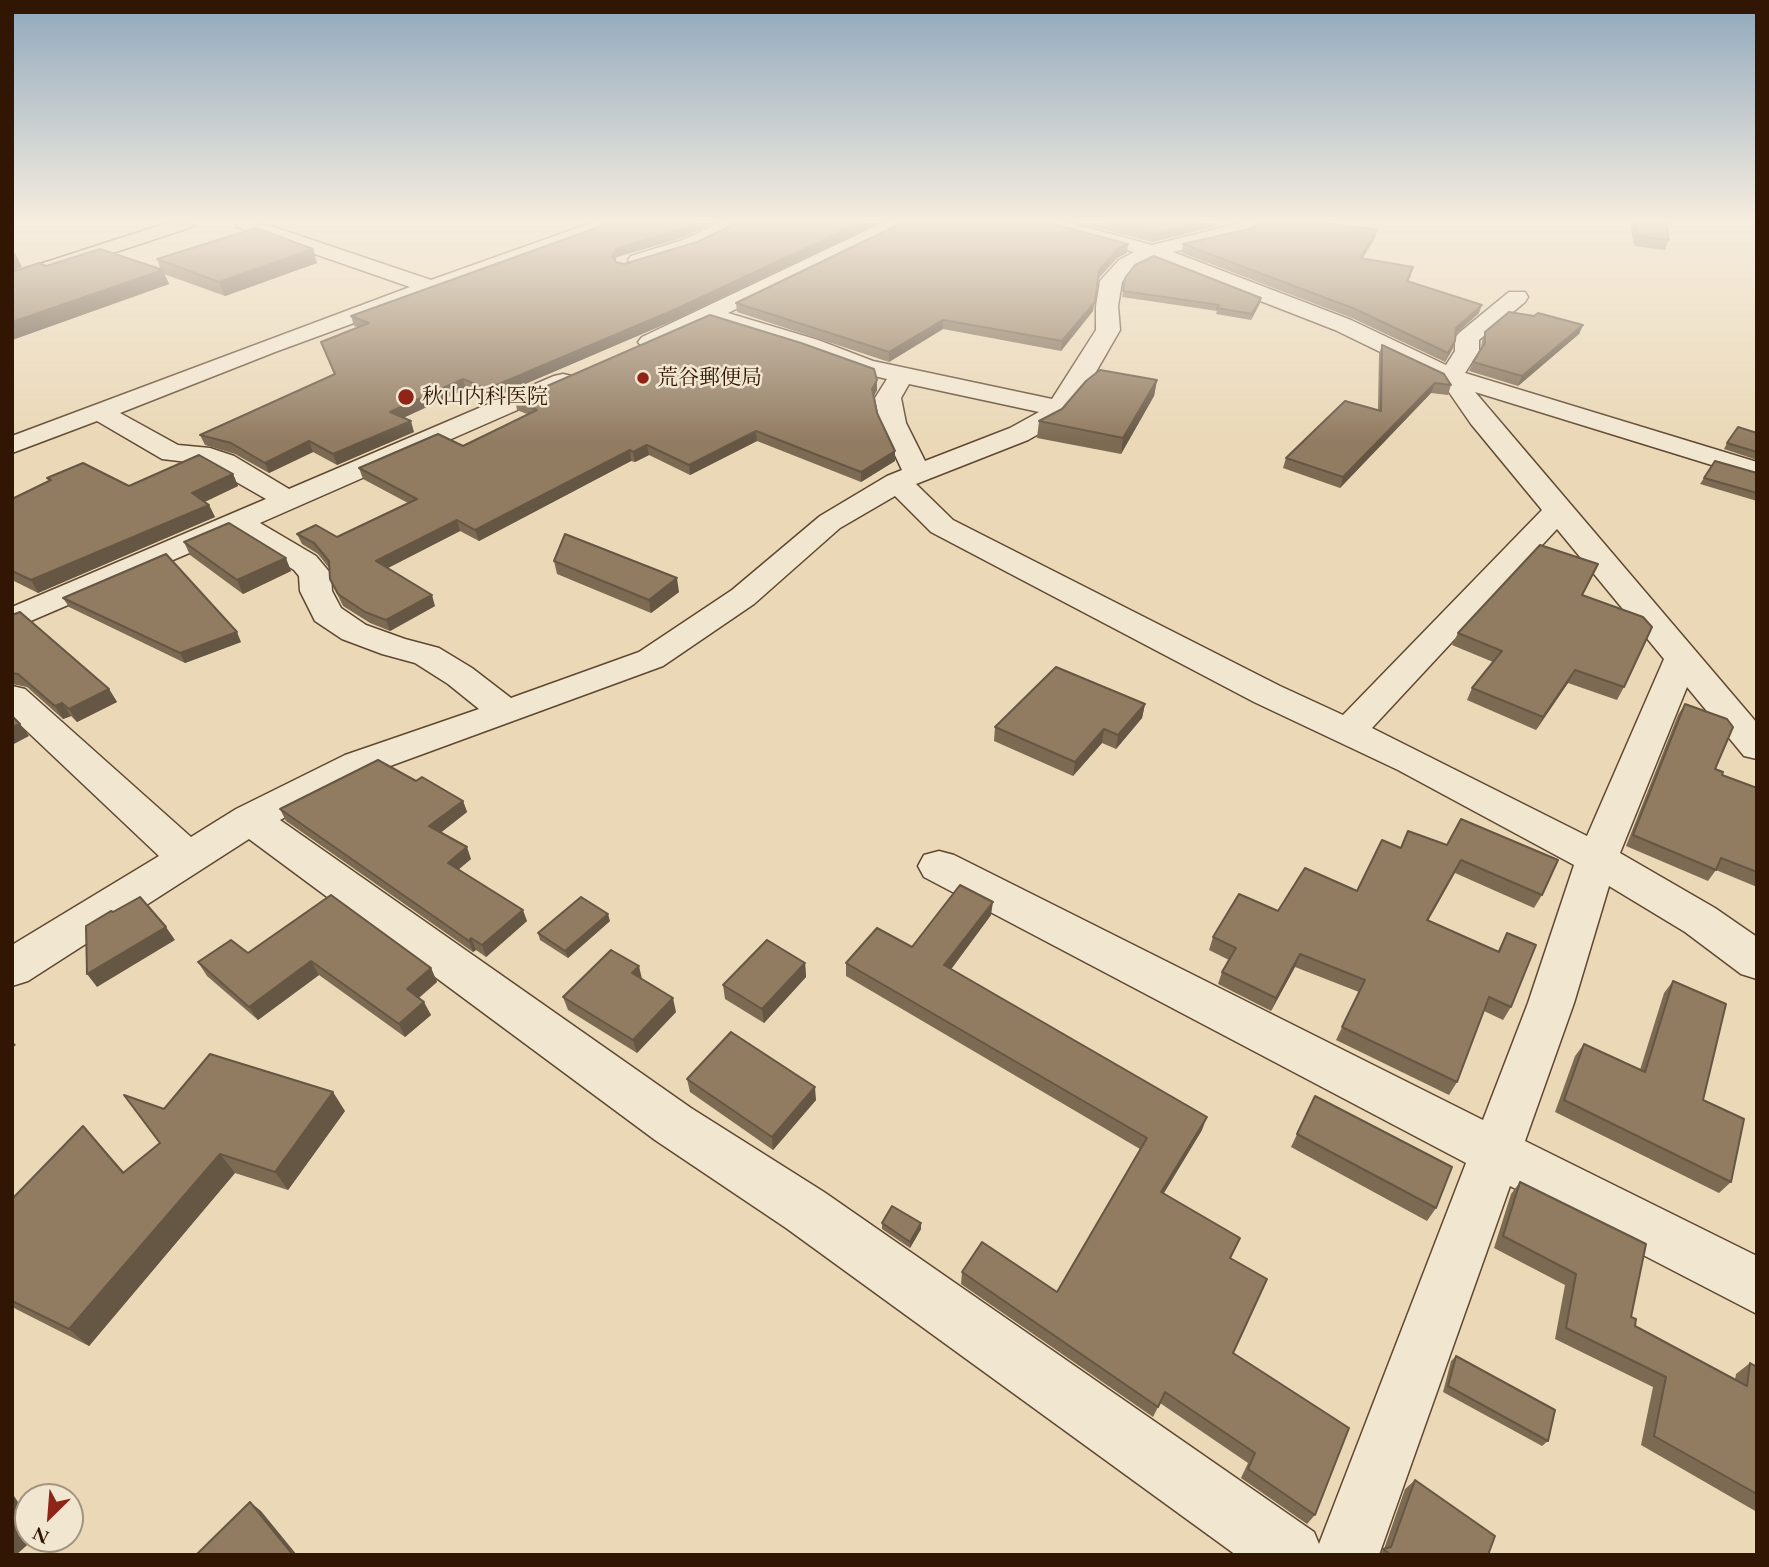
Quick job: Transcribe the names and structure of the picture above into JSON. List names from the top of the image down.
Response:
{
  "places": ["荒谷郵便局", "秋山内科医院"],
  "north": "bottom left"
}
